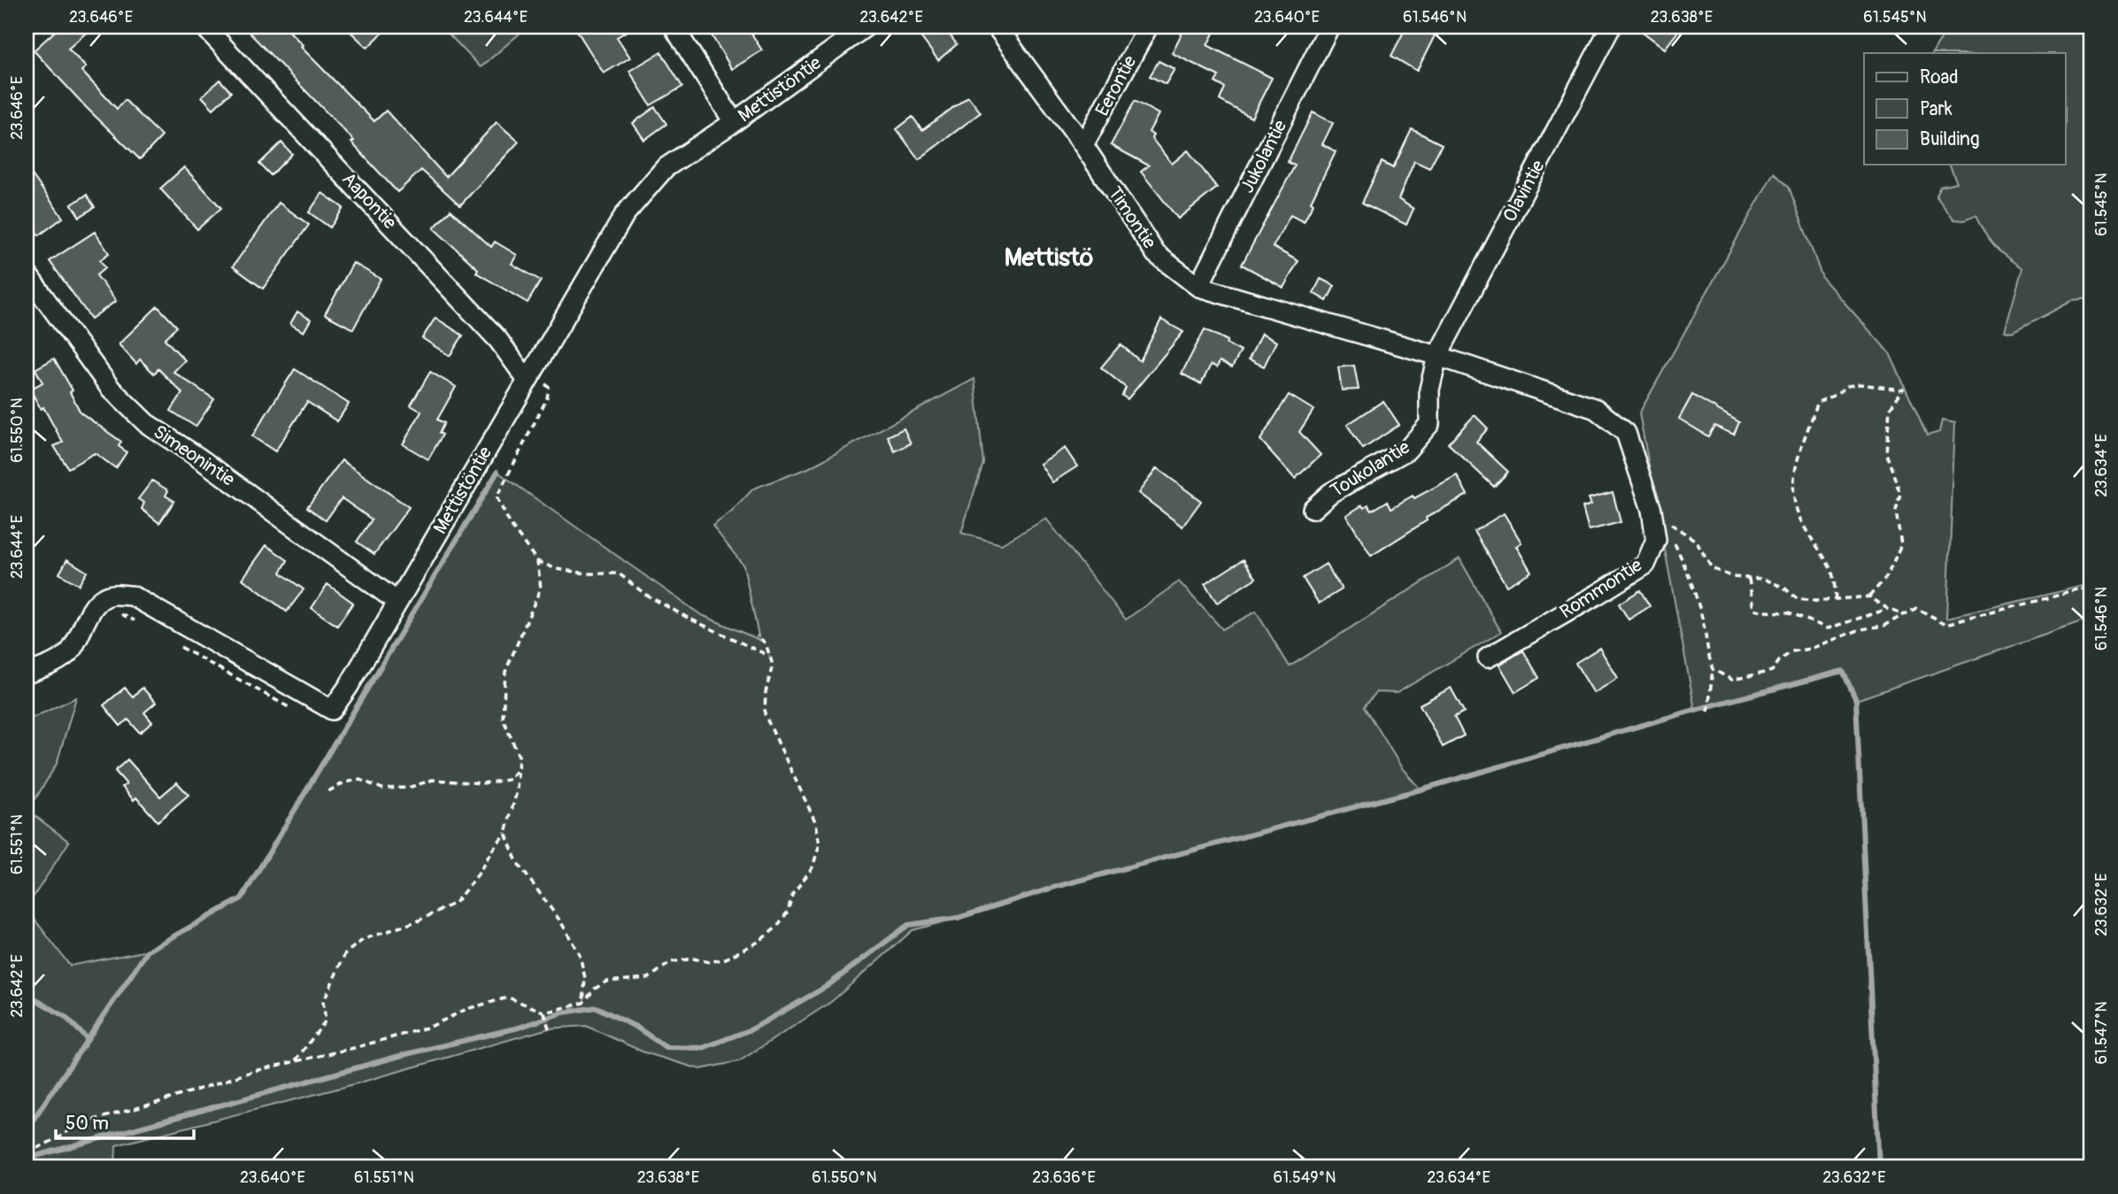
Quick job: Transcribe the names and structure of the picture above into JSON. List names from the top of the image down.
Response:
{
  "streets": {
    "street": [
      "Eerontie",
      "Mettistöntie",
      "Jukolantie",
      "Olavintie",
      "Aapontie",
      "Timontie",
      "Simeonintie",
      "Toukolantie",
      "Rommontie"
    ]
  },
  "crossings": [
    ["Eerontie", "Timontie"],
    ["Mettistöntie", "Aapontie"],
    ["Mettistöntie", "Simeonintie"],
    ["Jukolantie", "Timontie"],
    ["Olavintie", "Timontie"],
    ["Olavintie", "Toukolantie"],
    ["Olavintie", "Rommontie"],
    ["Timontie", "Toukolantie"],
    ["Timontie", "Rommontie"],
    ["Toukolantie", "Rommontie"]
  ],
  "districts": ["Mettistö"],
  "legend": ["Road", "Park", "Building"],
  "scale_bar": "50 m",
  "coordinates": [
    "23.646°E",
    "23.644°E",
    "23.642°E",
    "23.640°E",
    "61.546°N",
    "23.638°E",
    "61.545°N",
    "61.550°N",
    "23.634°E",
    "61.551°N",
    "23.632°E",
    "61.547°N",
    "23.636°E",
    "61.549°N"
  ]
}
